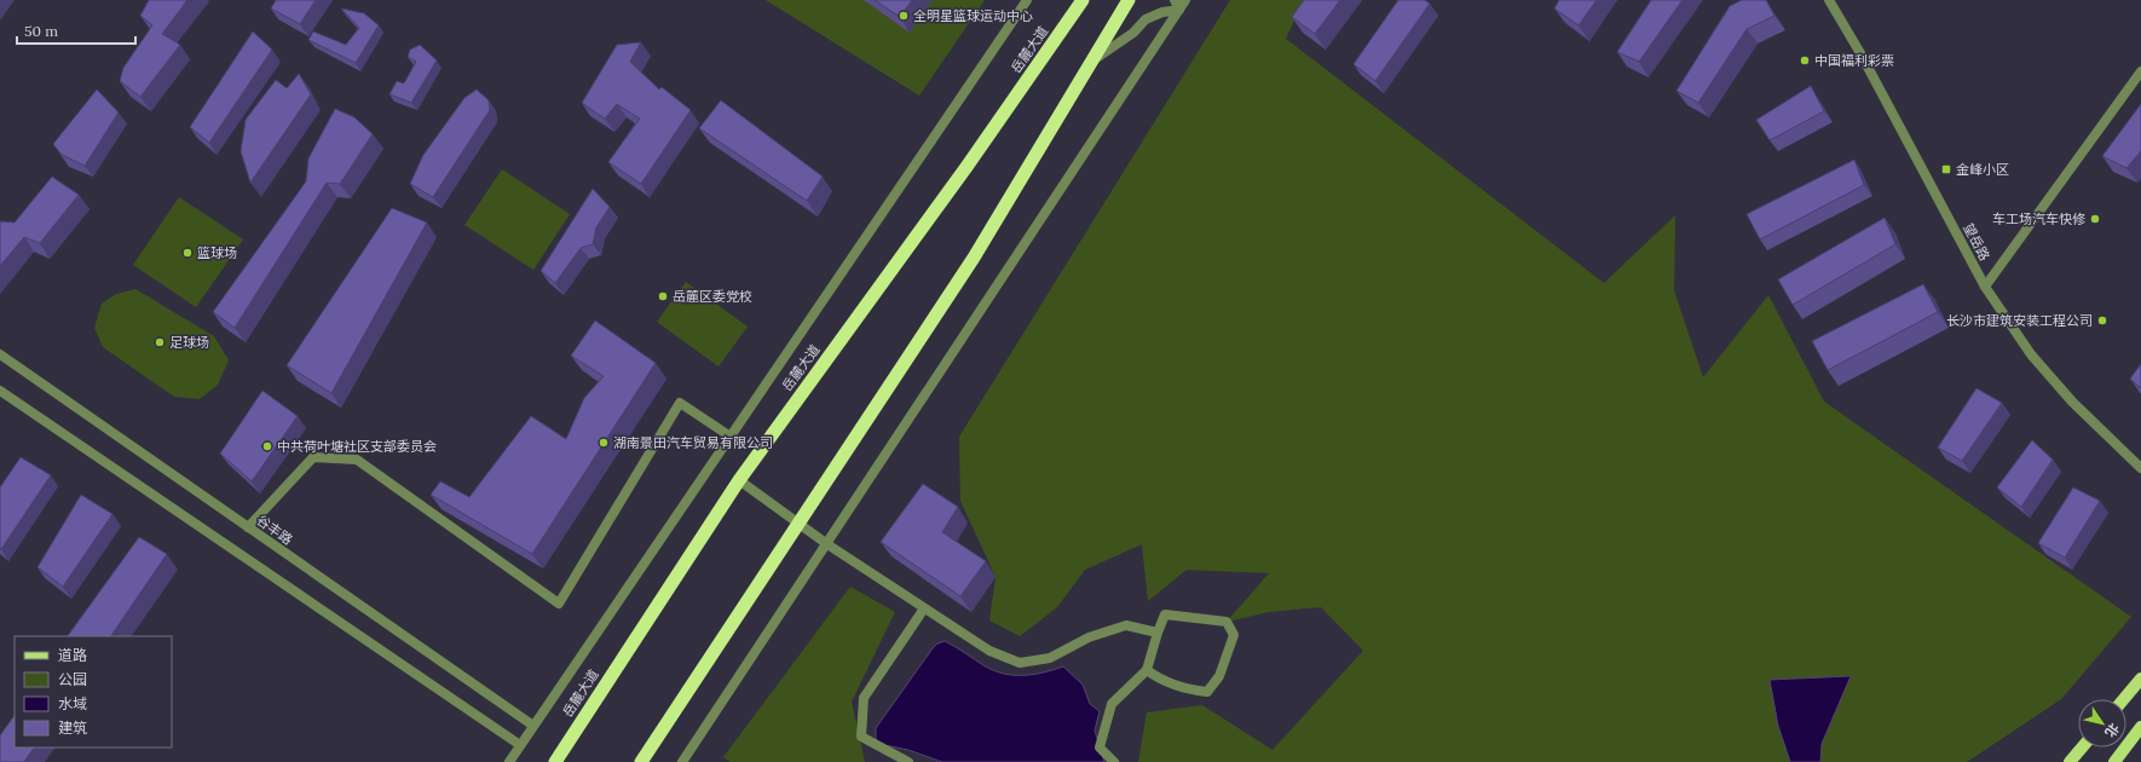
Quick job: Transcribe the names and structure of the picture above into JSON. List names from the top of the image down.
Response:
{
  "streets": {
    "highway": ["岳麓大道"],
    "street": ["望岳路", "谷丰路"]
  },
  "places": {
    "other": [
      "全明星篮球运动中心",
      "中国福利彩票",
      "车工场汽车快修",
      "篮球场",
      "岳麓区委党校",
      "长沙市建筑安装工程公司",
      "足球场",
      "湖南景田汽车贸易有限公司",
      "中共荷叶塘社区支部委员会"
    ],
    "transit": ["金峰小区"]
  },
  "legend": [
    "道路",
    "公园",
    "水域",
    "建筑"
  ],
  "scale_bar": "50 m",
  "north": "bottom right"
}
